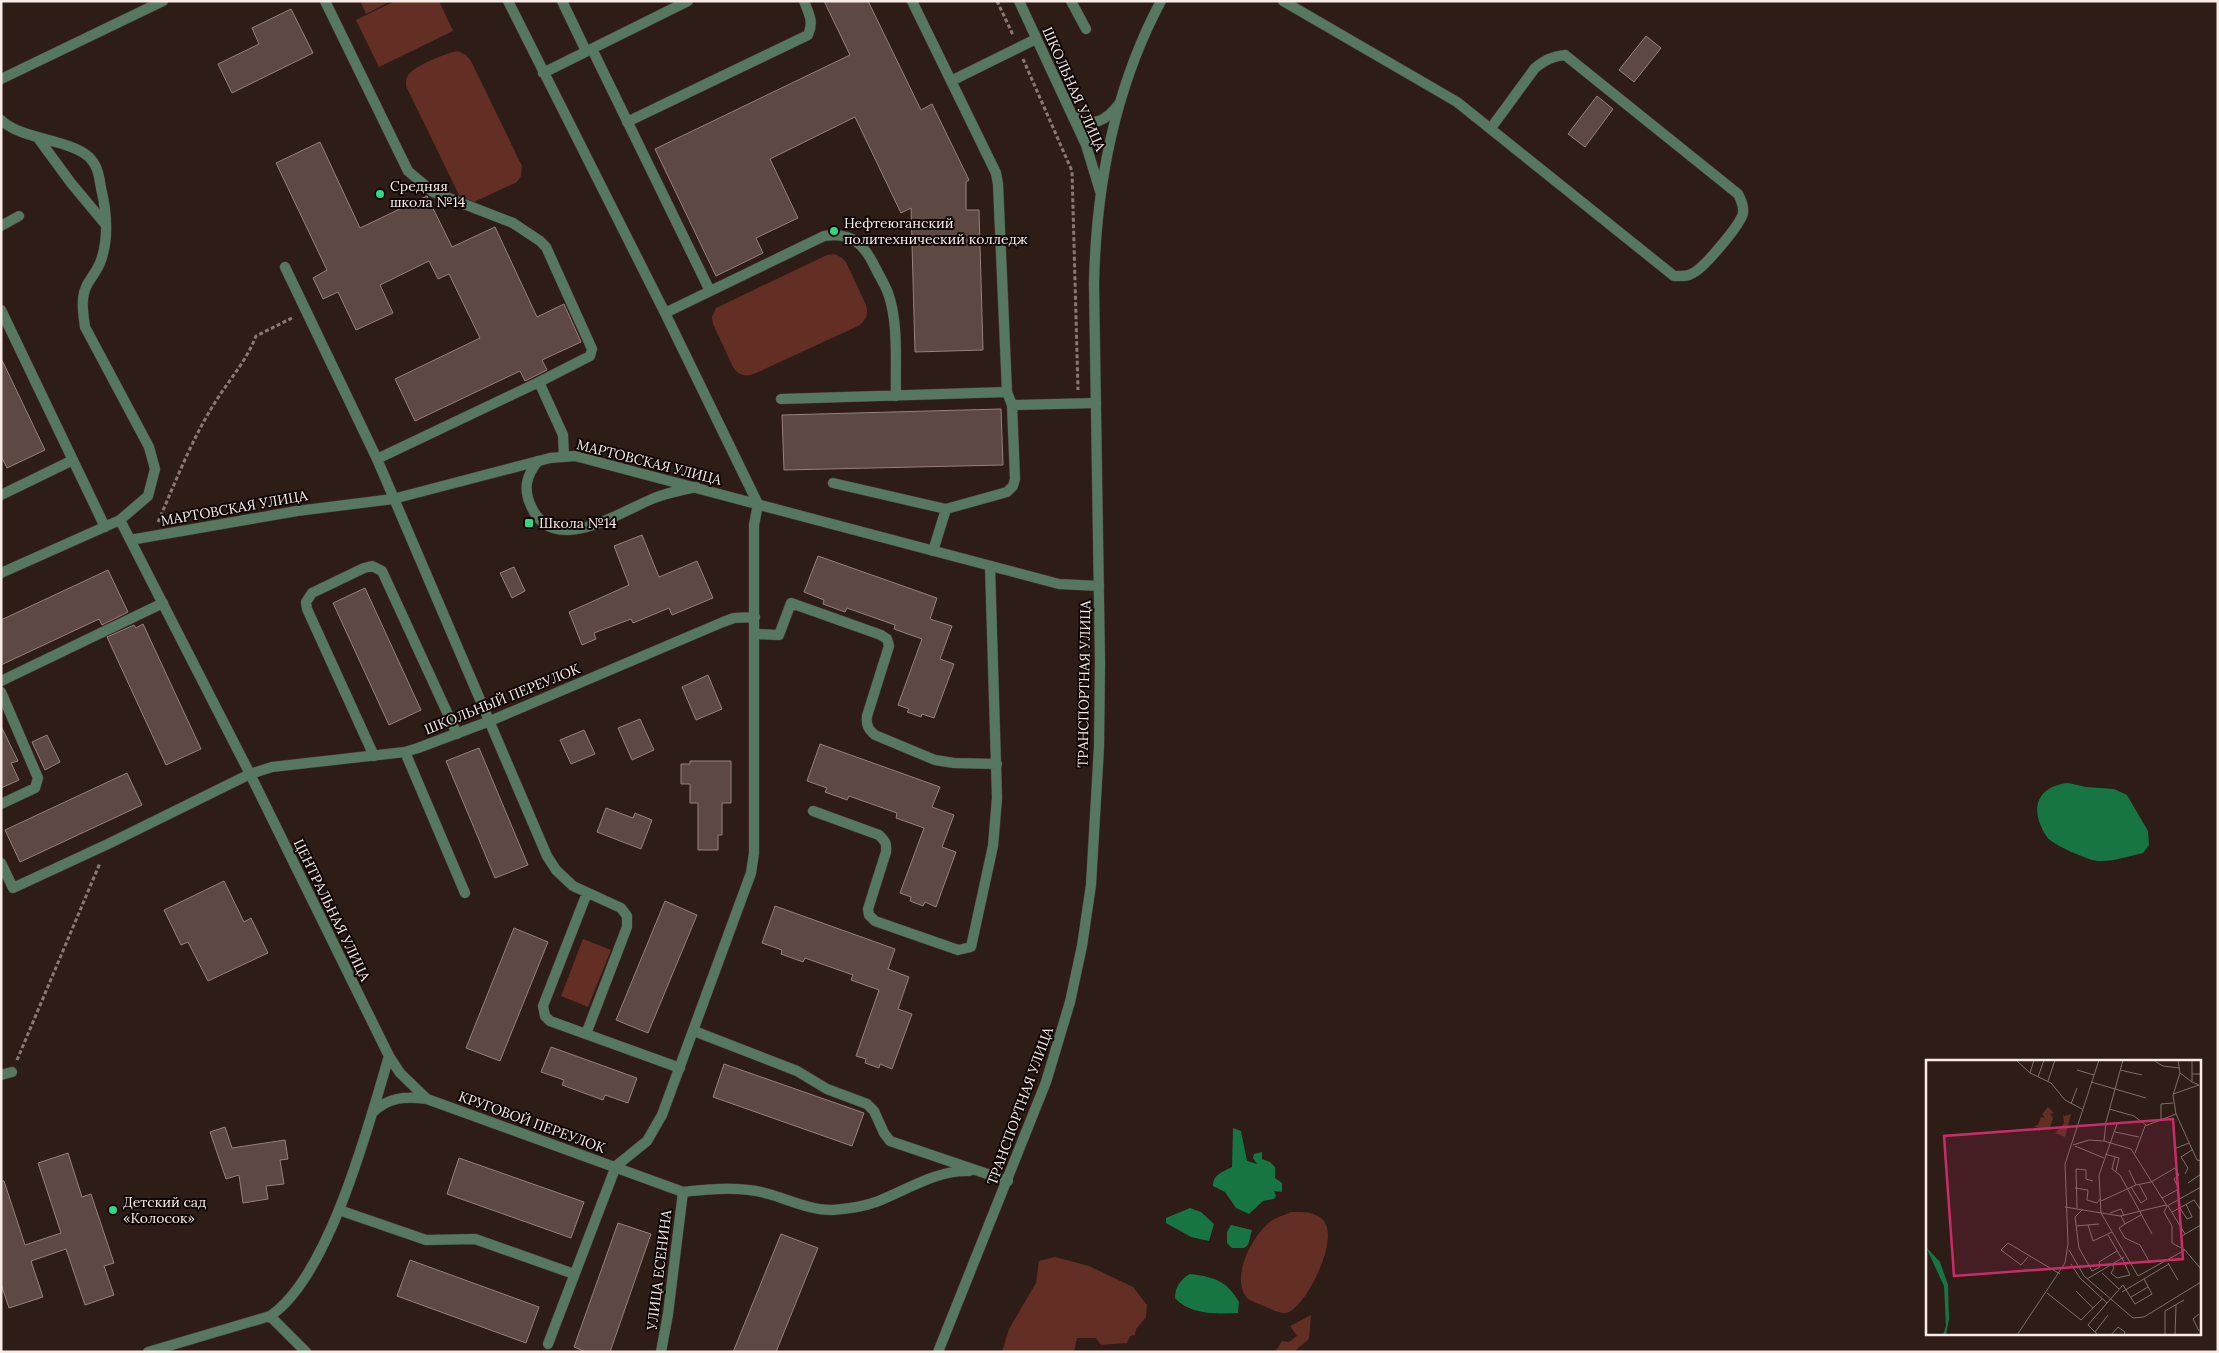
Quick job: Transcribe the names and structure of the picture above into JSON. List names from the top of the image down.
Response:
{
  "streets": {
    "street": [
      "ШКОЛЬНАЯ УЛИЦА",
      "МАРТОВСКАЯ УЛИЦА",
      "ТРАНСПОРТНАЯ УЛИЦА",
      "ШКОЛЬНЫЙ ПЕРЕУЛОК",
      "ЦЕНТРАЛЬНАЯ УЛИЦА",
      "КРУГОВОЙ ПЕРЕУЛОК",
      "УЛИЦА ЕСЕНИНА"
    ]
  },
  "crossings": [
    ["ШКОЛЬНАЯ УЛИЦА", "ТРАНСПОРТНАЯ УЛИЦА"],
    ["МАРТОВСКАЯ УЛИЦА", "ТРАНСПОРТНАЯ УЛИЦА"],
    ["МАРТОВСКАЯ УЛИЦА", "ЦЕНТРАЛЬНАЯ УЛИЦА"],
    ["ШКОЛЬНЫЙ ПЕРЕУЛОК", "ЦЕНТРАЛЬНАЯ УЛИЦА"],
    ["ЦЕНТРАЛЬНАЯ УЛИЦА", "КРУГОВОЙ ПЕРЕУЛОК"],
    ["КРУГОВОЙ ПЕРЕУЛОК", "УЛИЦА ЕСЕНИНА"]
  ],
  "places": {
    "other": ["Средняя школа №14", "Нефтеюганский политехнический колледж", "Детский сад «Колосок»"],
    "transit": ["Школа №14"]
  }
}
